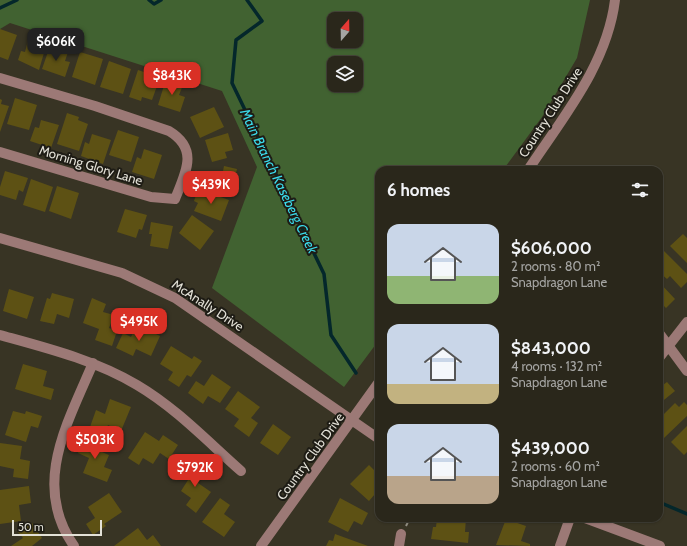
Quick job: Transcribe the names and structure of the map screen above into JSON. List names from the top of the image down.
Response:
{
  "streets": {
    "street": ["Country Club Drive", "Morning Glory Lane", "McAnally Drive"]
  },
  "crossings": [
    ["Country Club Drive", "McAnally Drive"]
  ],
  "water": ["Main Branch Kaseberg Creek"],
  "scale_bar": "50 m",
  "north": "top",
  "page": {
    "price": [
      "$606K",
      "$843K",
      "$439K",
      "$495K",
      "$503K",
      "$792K"
    ],
    "heading": "6 homes",
    "list": [
      {
        "name": "$606,000",
        "note": "2 rooms · 80 m² · Snapdragon Lane"
      },
      {
        "name": "$843,000",
        "note": "4 rooms · 132 m² · Snapdragon Lane"
      },
      {
        "name": "$439,000",
        "note": "2 rooms · 60 m² · Snapdragon Lane"
      }
    ],
    "scale": "50 m"
  }
}
